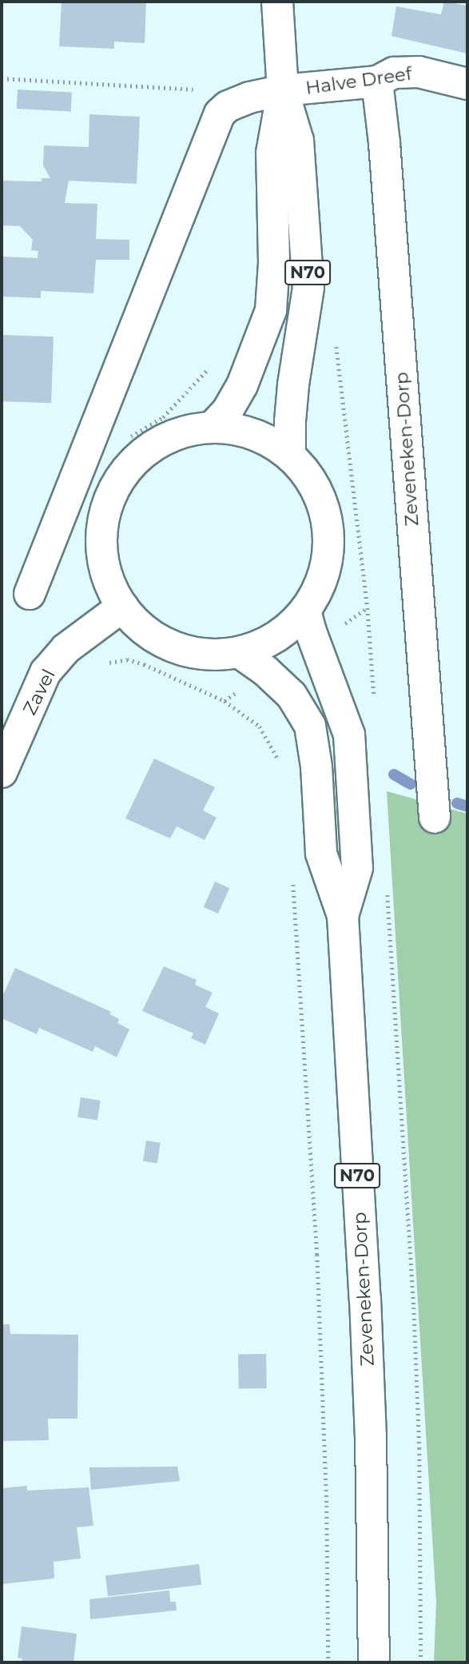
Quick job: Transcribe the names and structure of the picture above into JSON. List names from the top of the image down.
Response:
{
  "streets": {
    "main road": [
      "Halve Dreef",
      "N70",
      "Zeveneken-Dorp",
      "Zavel"
    ]
  },
  "crossings": [
    ["Halve Dreef", "N70"],
    ["Halve Dreef", "Zeveneken-Dorp"]
  ]
}
